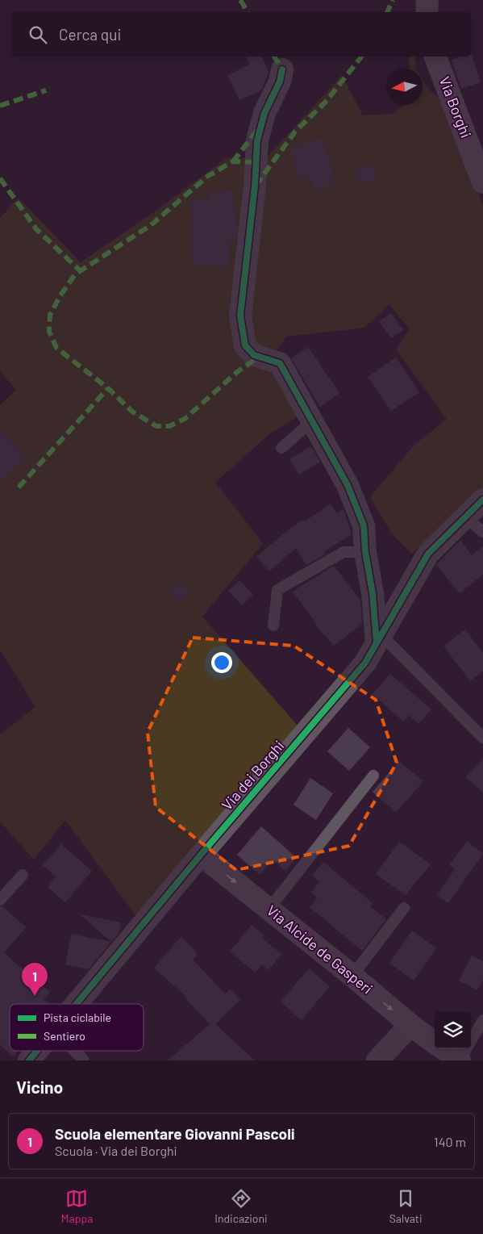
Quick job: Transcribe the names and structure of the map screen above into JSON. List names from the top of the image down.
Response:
{
  "streets": {
    "street": ["Via Borghi", "Via dei Borghi", "Via Alcide de Gasperi"]
  },
  "crossings": [
    ["Via dei Borghi", "Via Alcide de Gasperi"]
  ],
  "one_way": ["Via Alcide de Gasperi"],
  "legend": ["Pista ciclabile", "Sentiero"],
  "north": "left",
  "page": {
    "search": "Cerca qui",
    "pins": "1",
    "heading": "Vicino",
    "list": [
      {
        "mark": "1",
        "name": "Scuola elementare Giovanni Pascoli",
        "note": "Scuola · Via dei Borghi",
        "value": "140 m"
      }
    ],
    "nav": ["Mappa", "Indicazioni", "Salvati"]
  }
}
